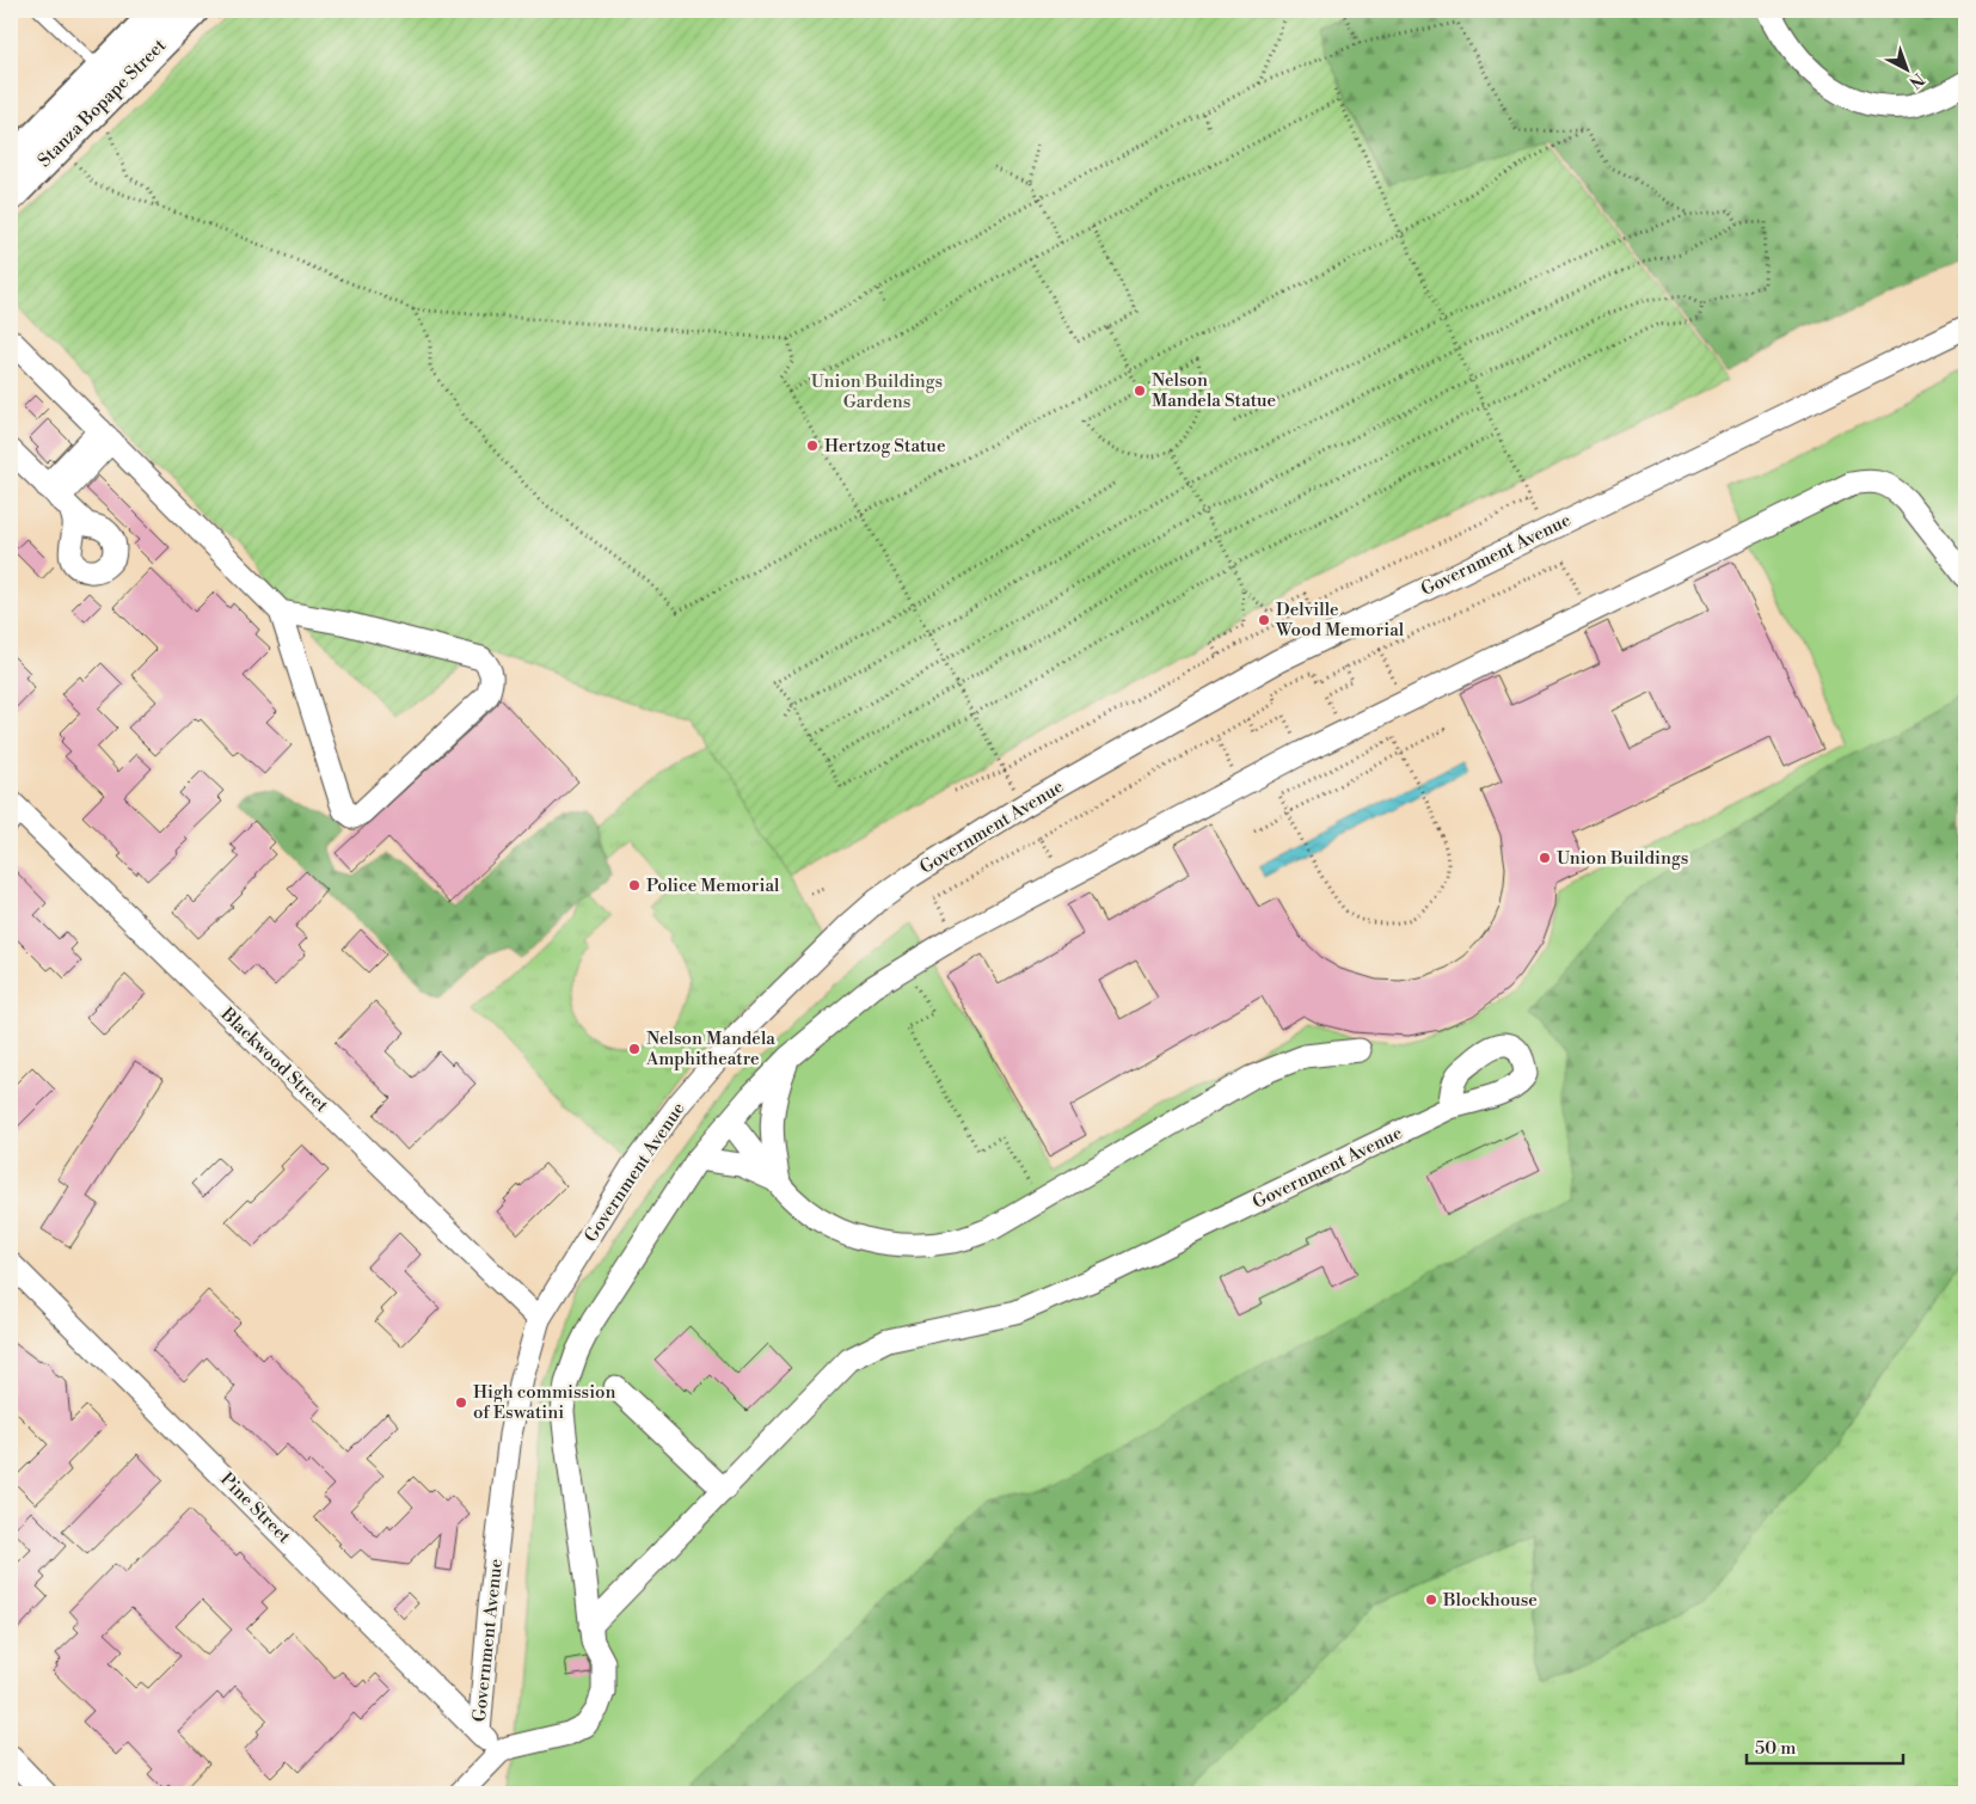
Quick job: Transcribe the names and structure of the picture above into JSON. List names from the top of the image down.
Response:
{
  "streets": {
    "main road": ["Stanza Bopape Street"],
    "street": ["Government Avenue", "Blackwood Street", "Pine Street"]
  },
  "crossings": [
    ["Government Avenue", "Blackwood Street"],
    ["Government Avenue", "Pine Street"]
  ],
  "parks": ["Union Buildings Gardens"],
  "places": [
    "Nelson Mandela Statue",
    "Hertzog Statue",
    "Delville Wood Memorial",
    "Union Buildings",
    "Police Memorial",
    "Nelson Mandela Amphitheatre",
    "High commission of Eswatini",
    "Blockhouse"
  ],
  "scale_bar": "50 m",
  "north": "bottom right"
}
